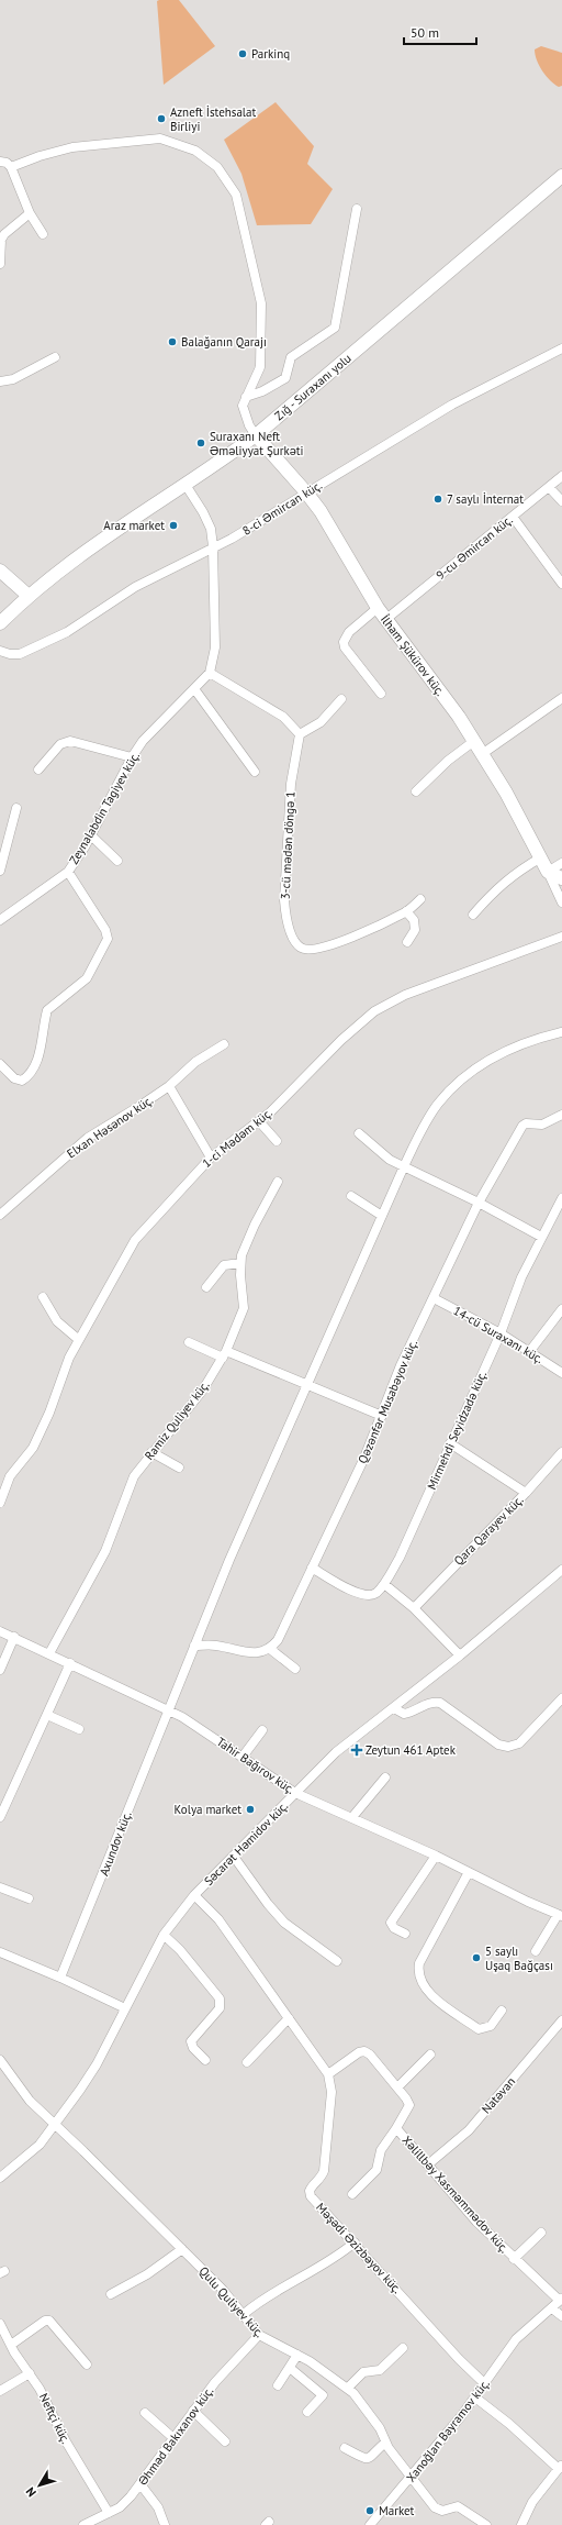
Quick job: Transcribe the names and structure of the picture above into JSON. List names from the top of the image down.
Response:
{
  "streets": {
    "main road": ["Zığ - Suraxanı yolu", "İlham Şükürov küç."],
    "street": [
      "8-ci Əmircan küç.",
      "9-cu Əmircan küç.",
      "Zeynalabdin Tagiyev küç.",
      "3-cü mədən döngə 1",
      "Elxan Həsənov küç.",
      "1-ci Mədəm küç.",
      "14-cü Suraxanı küç.",
      "Qəzənfər Musabəyov küç.",
      "Ramiz Quliyev küç.",
      "Mirmehdi Seyidzadə küç.",
      "Qara Qarayev küç.",
      "Tahir Bağırov küç.",
      "Axundov küç.",
      "Səcarət Həmidov küç.",
      "Natəvan",
      "Xəlillbəy Xasməmmədov küç.",
      "Məşədi Əzizbəyov küç.",
      "Qulu Quliyev küç.",
      "Neftçi küç.",
      "Xanoğlan Bayramov küç.",
      "Əhməd Bakıxanov küç."
    ]
  },
  "crossings": [
    ["Zığ - Suraxanı yolu", "İlham Şükürov küç."],
    ["Zığ - Suraxanı yolu", "Zeynalabdin Tagiyev küç."],
    ["8-ci Əmircan küç.", "İlham Şükürov küç."],
    ["8-ci Əmircan küç.", "Zeynalabdin Tagiyev küç."],
    ["9-cu Əmircan küç.", "İlham Şükürov küç."],
    ["14-cü Suraxanı küç.", "Qəzənfər Musabəyov küç."],
    ["14-cü Suraxanı küç.", "Mirmehdi Seyidzadə küç."],
    ["Qəzənfər Musabəyov küç.", "Mirmehdi Seyidzadə küç."],
    ["Ramiz Quliyev küç.", "Tahir Bağırov küç."],
    ["Tahir Bağırov küç.", "Axundov küç."],
    ["Tahir Bağırov küç.", "Səcarət Həmidov küç."],
    ["Səcarət Həmidov küç.", "Məşədi Əzizbəyov küç."],
    ["Səcarət Həmidov küç.", "Qulu Quliyev küç."],
    ["Natəvan", "Xəlillbəy Xasməmmədov küç."],
    ["Xəlillbəy Xasməmmədov küç.", "Məşədi Əzizbəyov küç."],
    ["Xəlillbəy Xasməmmədov küç.", "Xanoğlan Bayramov küç."],
    ["Məşədi Əzizbəyov küç.", "Xanoğlan Bayramov küç."],
    ["Qulu Quliyev küç.", "Xanoğlan Bayramov küç."],
    ["Qulu Quliyev küç.", "Əhməd Bakıxanov küç."],
    ["Neftçi küç.", "Əhməd Bakıxanov küç."]
  ],
  "places": {
    "other": [
      "Parkinq",
      "Azneft İstehsalat Birliyi",
      "Balağanın Qarajı",
      "Suraxanı Neft Əməliyyat Şurkəti",
      "7 saylı İnternat",
      "Araz market",
      "Kolya market",
      "5 saylı Uşaq Bağçası",
      "Market"
    ],
    "health": ["Zeytun 461 Aptek"]
  },
  "scale_bar": "50 m",
  "north": "bottom left"
}
